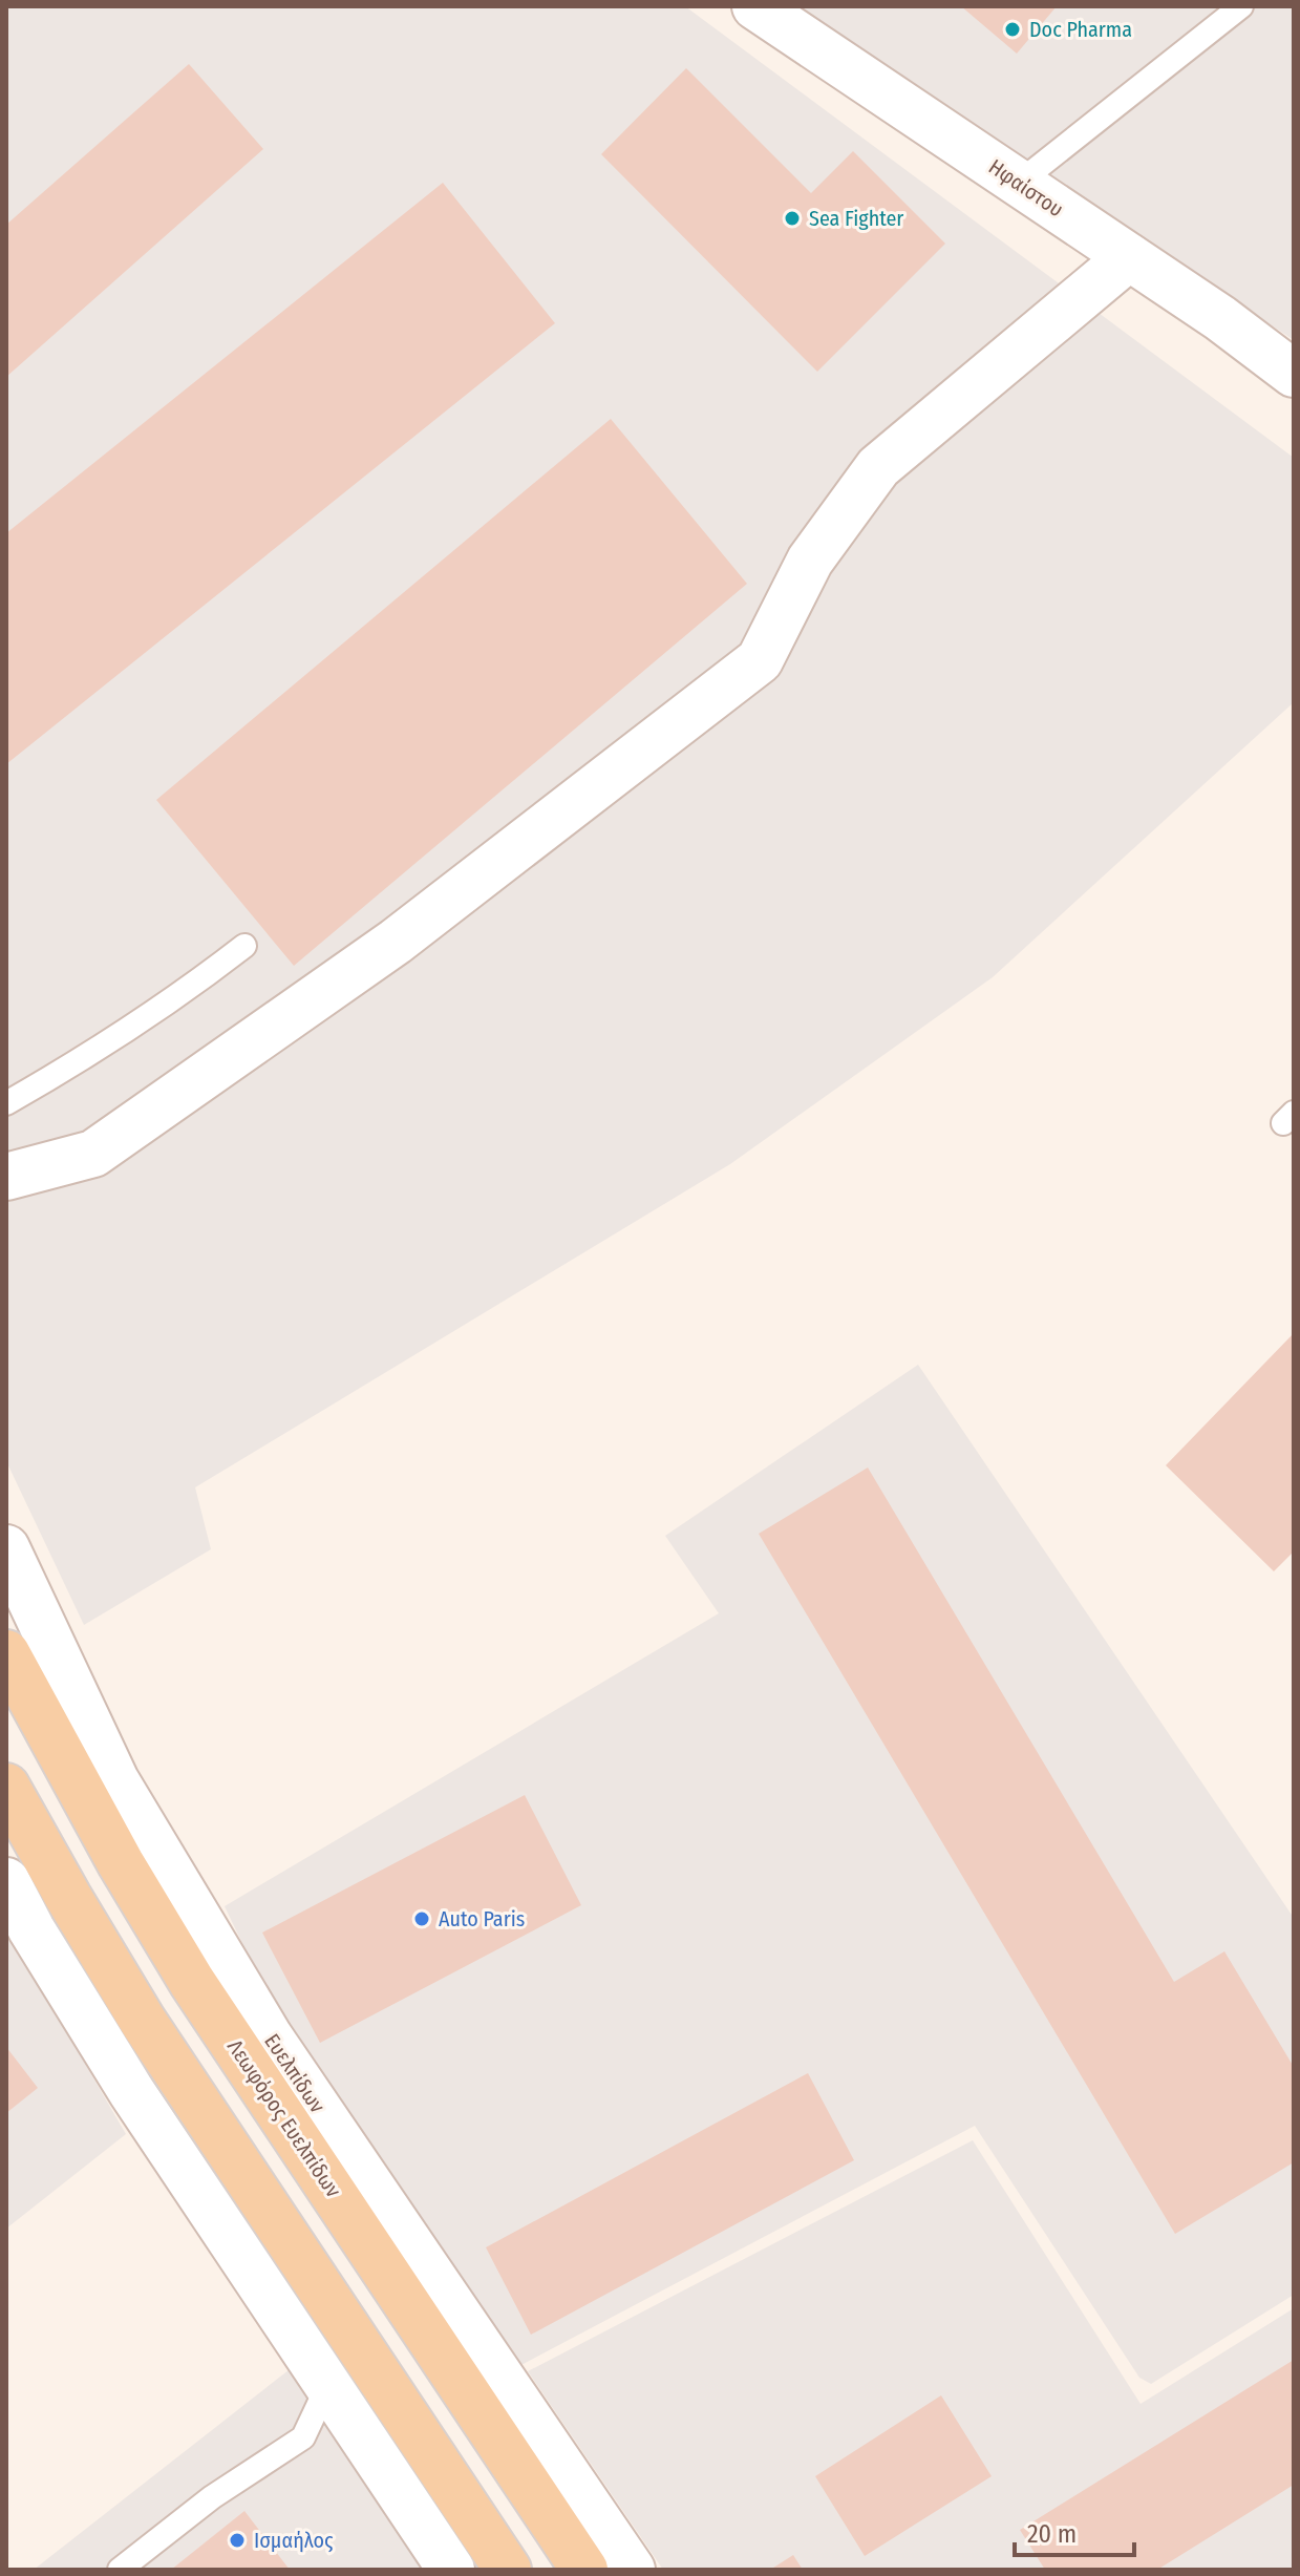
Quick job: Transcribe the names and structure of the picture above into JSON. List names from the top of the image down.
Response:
{
  "streets": {
    "main road": ["Λεωφόρος Ευελπίδων"],
    "street": ["Ηφαίστου", "Ευελπίδων"]
  },
  "crossings": [
    ["Ευελπίδων", "Λεωφόρος Ευελπίδων"]
  ],
  "places": [
    "Doc Pharma",
    "Sea Fighter",
    "Auto Paris",
    "Ισμαήλος"
  ],
  "scale_bar": "20 m"
}
